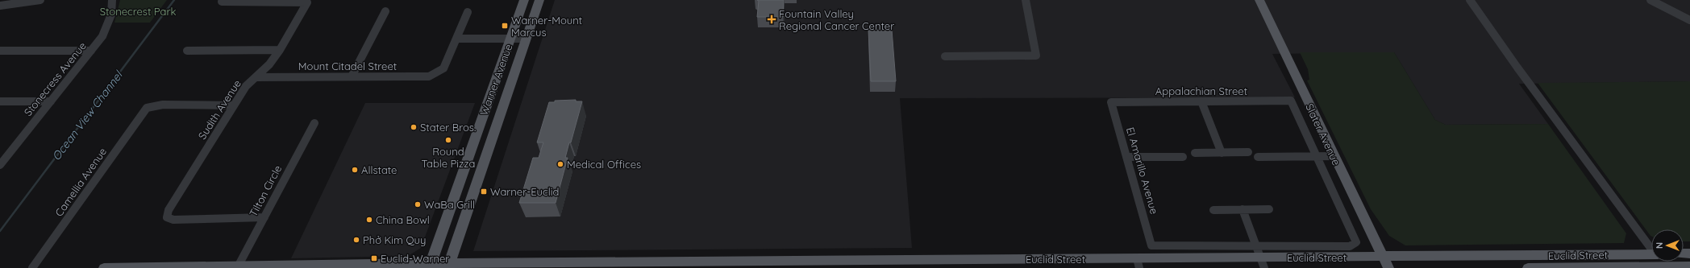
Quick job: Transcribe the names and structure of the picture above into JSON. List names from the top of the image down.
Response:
{
  "streets": {
    "main road": ["Warner Avenue", "Slater Avenue", "Euclid Street"],
    "street": [
      "Mount Citadel Street",
      "Stonecress Avenue",
      "Appalachian Street",
      "Sudith Avenue",
      "El Amarillo Avenue",
      "Camellia Avenue",
      "Tilton Circle"
    ]
  },
  "crossings": [
    ["Mount Citadel Street", "Sudith Avenue"],
    ["Warner Avenue", "Euclid Street"],
    ["Appalachian Street", "El Amarillo Avenue"],
    ["Sudith Avenue", "Camellia Avenue"],
    ["Sudith Avenue", "Tilton Circle"],
    ["Slater Avenue", "Euclid Street"],
    ["Tilton Circle", "Euclid Street"]
  ],
  "water": ["Ocean View Channel"],
  "parks": ["Stonecrest Park"],
  "places": {
    "health": ["Fountain Valley Regional Cancer Center"],
    "transit": ["Warner-Mount Marcus", "Warner-Euclid", "Euclid-Warner"],
    "other": [
      "Stater Bros.",
      "Round Table Pizza",
      "Medical Offices",
      "Allstate",
      "WaBa Grill",
      "China Bowl",
      "Phở Kim Quy"
    ]
  },
  "north": "left"
}
